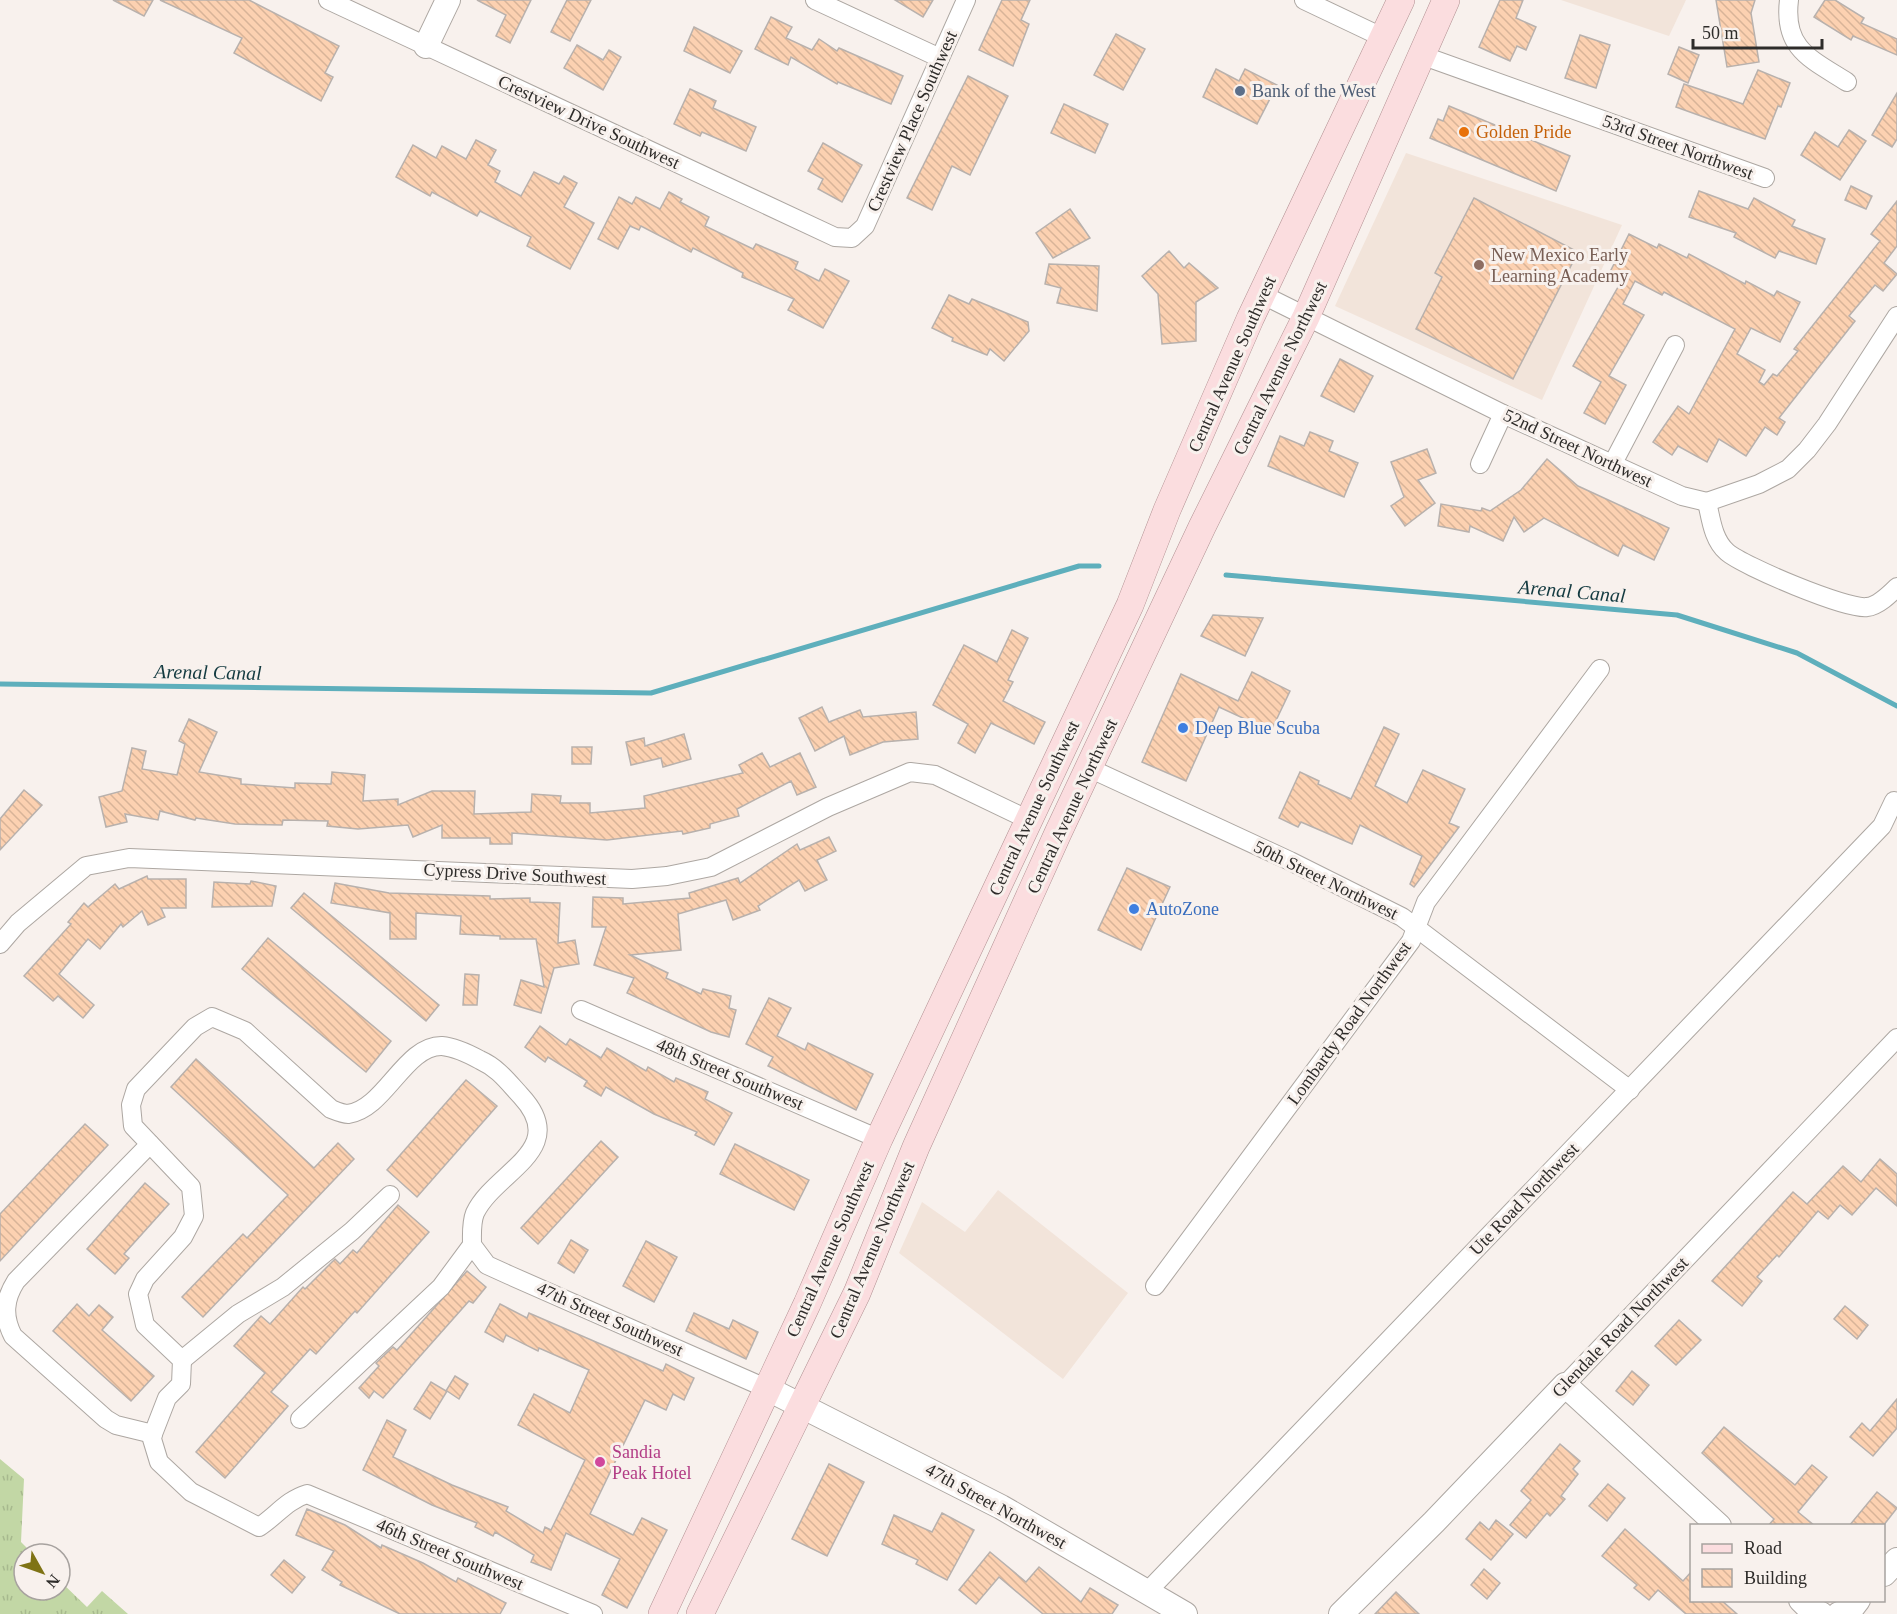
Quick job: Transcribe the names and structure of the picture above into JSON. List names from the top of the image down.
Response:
{
  "streets": {
    "main road": ["Central Avenue Southwest", "Central Avenue Northwest"],
    "street": [
      "Crestview Place Southwest",
      "Crestview Drive Southwest",
      "53rd Street Northwest",
      "52nd Street Northwest",
      "Cypress Drive Southwest",
      "50th Street Northwest",
      "Lombardy Road Northwest",
      "48th Street Southwest",
      "Ute Road Northwest",
      "47th Street Southwest",
      "Glendale Road Northwest",
      "47th Street Northwest",
      "46th Street Southwest"
    ]
  },
  "crossings": [
    ["Crestview Place Southwest", "Crestview Drive Southwest"],
    ["53rd Street Northwest", "Central Avenue Northwest"],
    ["Central Avenue Southwest", "52nd Street Northwest"],
    ["Central Avenue Southwest", "Cypress Drive Southwest"],
    ["Central Avenue Southwest", "48th Street Southwest"],
    ["Central Avenue Southwest", "47th Street Southwest"],
    ["Central Avenue Northwest", "52nd Street Northwest"],
    ["Central Avenue Northwest", "50th Street Northwest"],
    ["Central Avenue Northwest", "47th Street Southwest"],
    ["Central Avenue Northwest", "47th Street Northwest"],
    ["50th Street Northwest", "Lombardy Road Northwest"],
    ["50th Street Northwest", "Ute Road Northwest"],
    ["Ute Road Northwest", "47th Street Northwest"],
    ["47th Street Southwest", "47th Street Northwest"]
  ],
  "water": ["Arenal Canal"],
  "places": [
    "Bank of the West",
    "Golden Pride",
    "New Mexico Early Learning Academy",
    "Deep Blue Scuba",
    "AutoZone",
    "Sandia Peak Hotel"
  ],
  "legend": ["Road", "Building"],
  "scale_bar": "50 m",
  "north": "bottom right"
}
